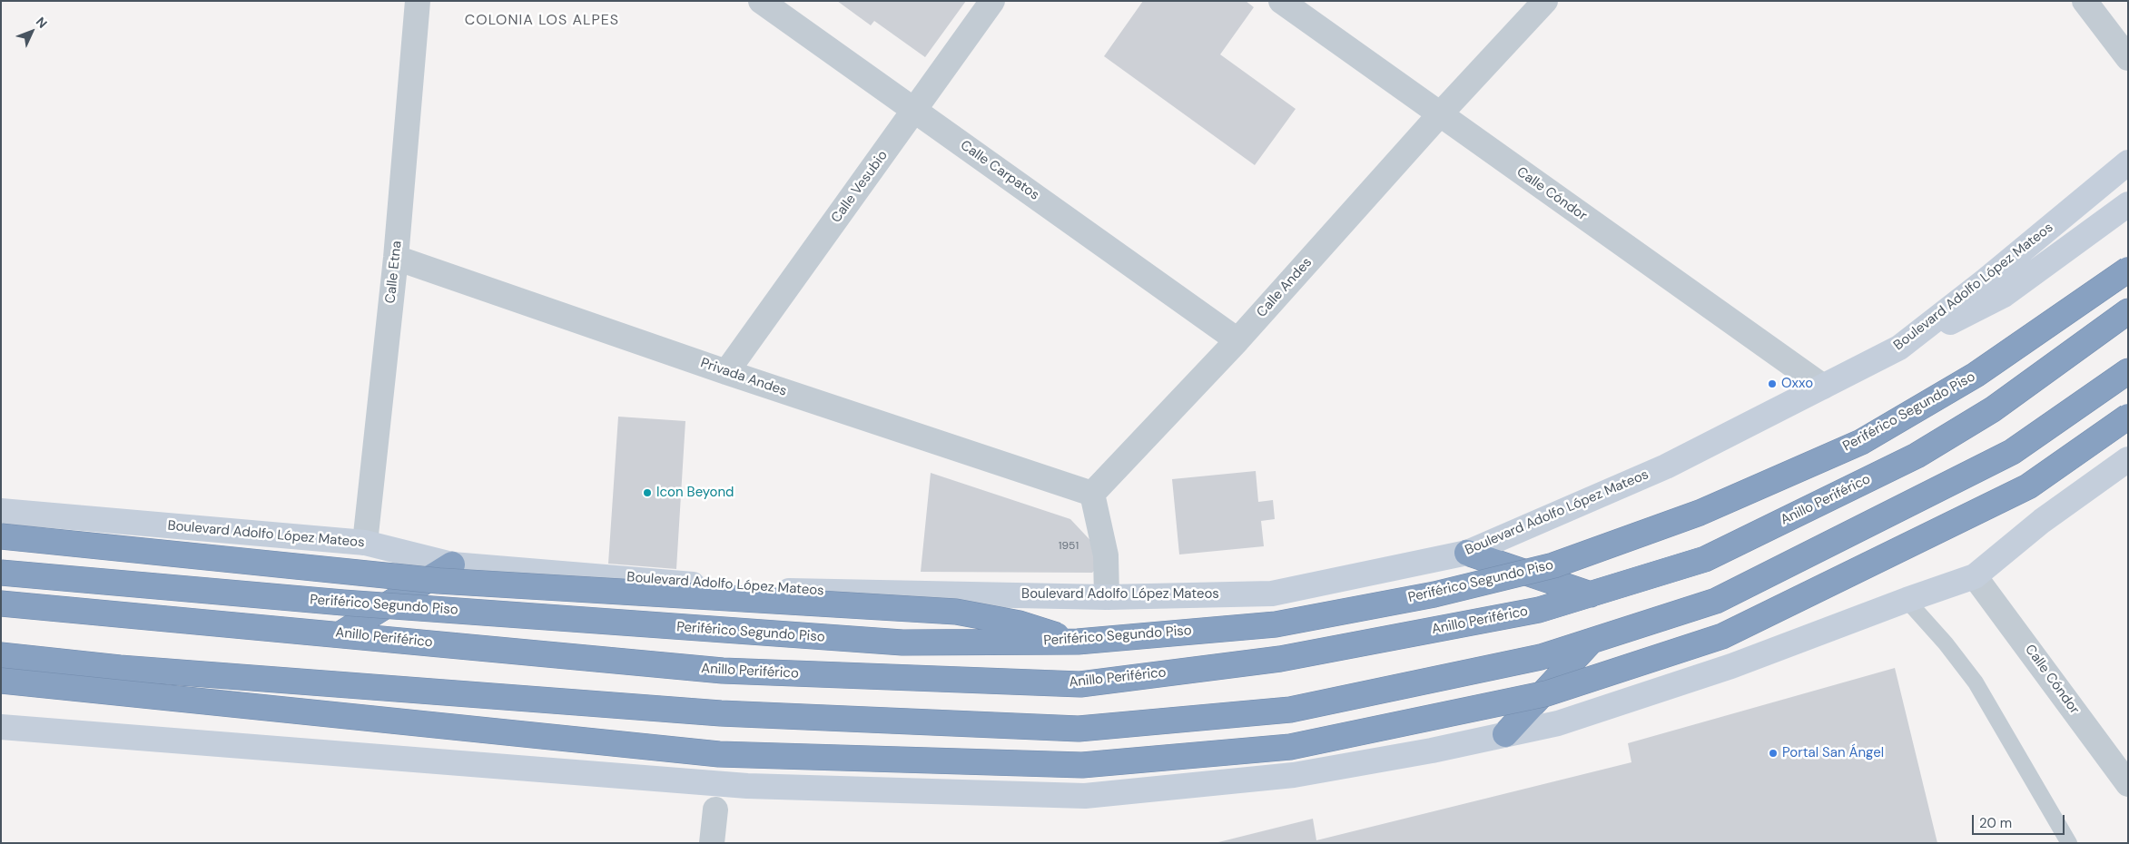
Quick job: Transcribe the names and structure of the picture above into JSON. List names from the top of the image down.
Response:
{
  "streets": {
    "highway": ["Periférico Segundo Piso", "Anillo Periférico"],
    "main road": ["Boulevard Adolfo López Mateos"],
    "street": [
      "Calle Carpatos",
      "Calle Vesubio",
      "Calle Cóndor",
      "Calle Etna",
      "Calle Andes",
      "Privada Andes"
    ]
  },
  "crossings": [
    ["Calle Carpatos", "Calle Vesubio"],
    ["Calle Carpatos", "Calle Andes"],
    ["Calle Vesubio", "Privada Andes"],
    ["Calle Cóndor", "Boulevard Adolfo López Mateos"],
    ["Calle Cóndor", "Calle Andes"],
    ["Calle Etna", "Boulevard Adolfo López Mateos"],
    ["Calle Etna", "Privada Andes"],
    ["Calle Andes", "Privada Andes"]
  ],
  "districts": ["COLONIA LOS ALPES"],
  "places": ["Oxxo", "Icon Beyond", "Portal San Ángel"],
  "house_numbers": ["1951"],
  "scale_bar": "20 m",
  "north": "top right"
}
